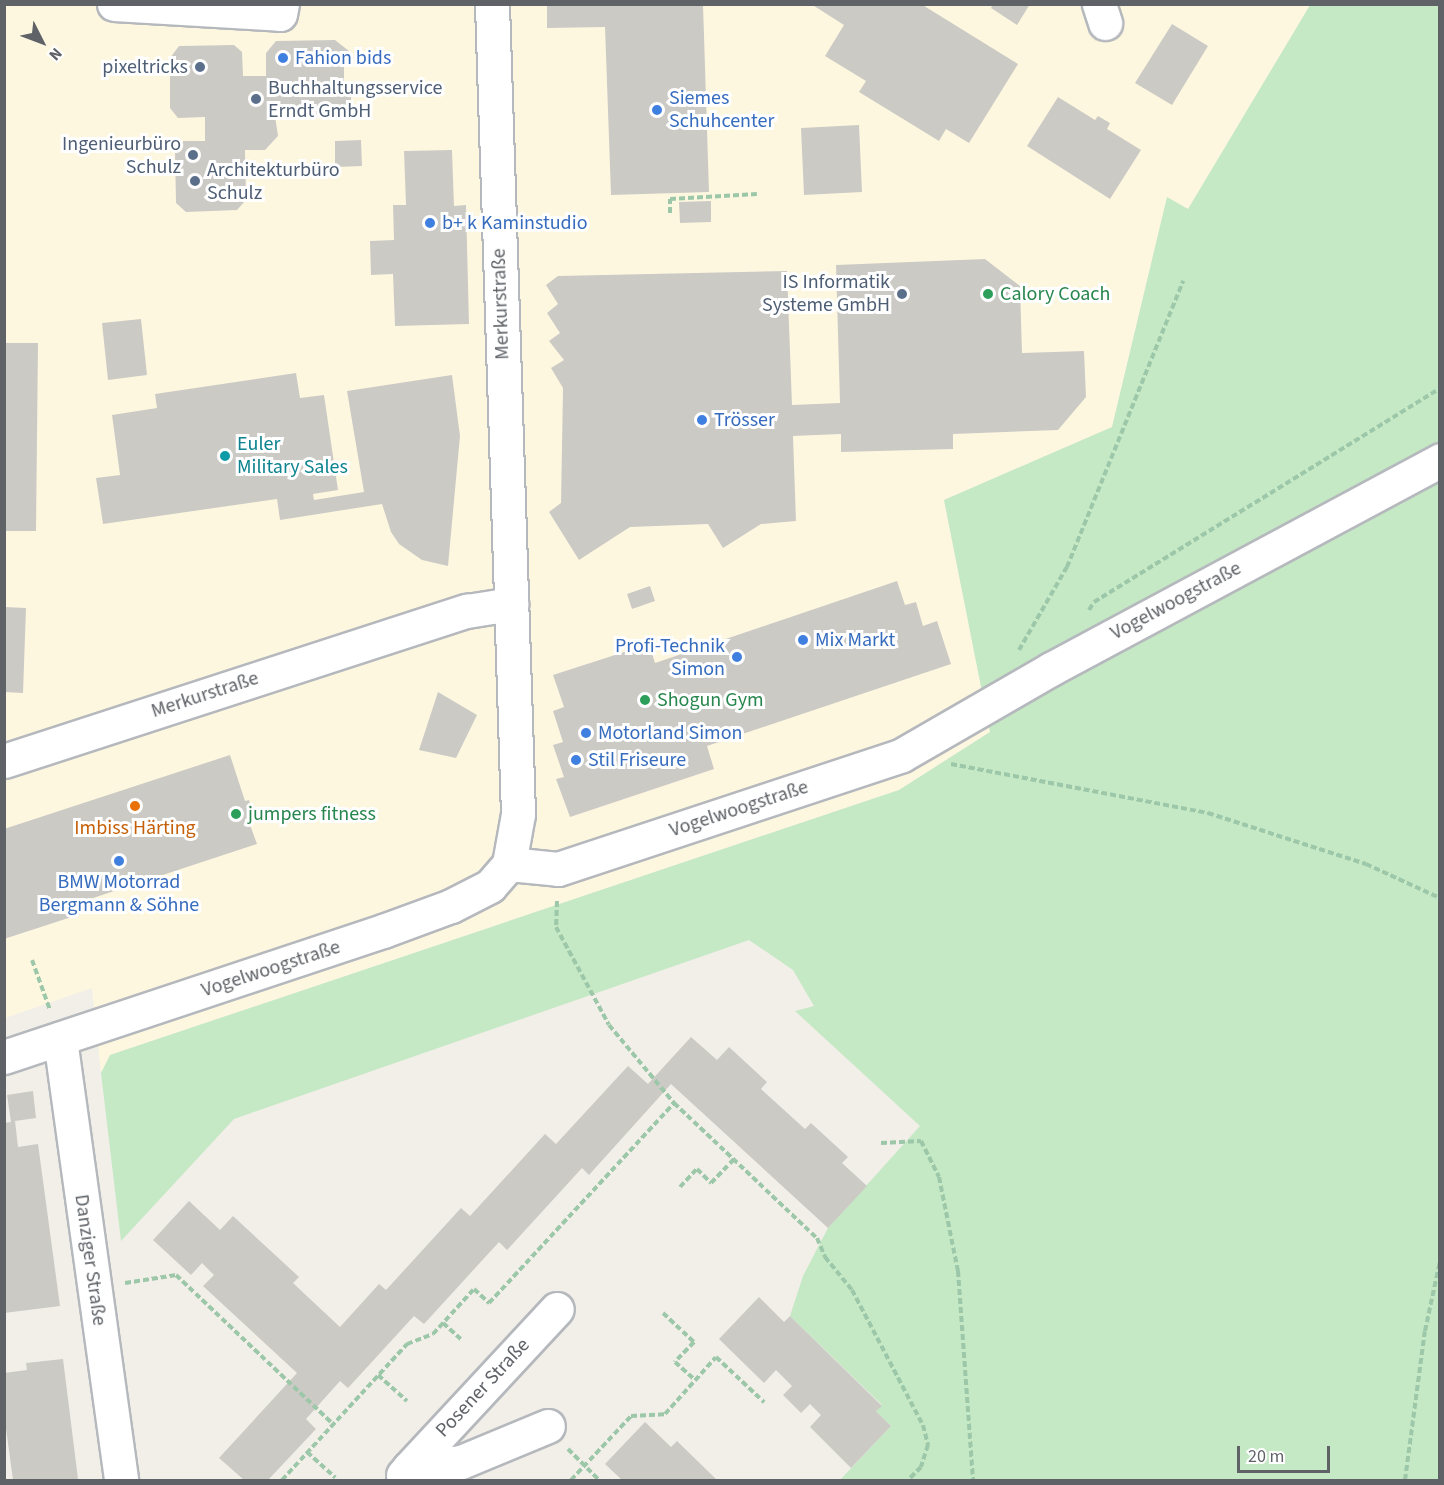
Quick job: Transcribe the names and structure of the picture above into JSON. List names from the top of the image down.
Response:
{
  "streets": {
    "street": [
      "Merkurstraße",
      "Vogelwoogstraße",
      "Danziger Straße",
      "Posener Straße"
    ]
  },
  "crossings": [
    ["Merkurstraße", "Vogelwoogstraße"],
    ["Vogelwoogstraße", "Danziger Straße"]
  ],
  "places": [
    "Fahion bids",
    "pixeltricks",
    "Buchhaltungsservice Erndt GmbH",
    "Siemes Schuhcenter",
    "Ingenieurbüro Schulz",
    "Architekturbüro Schulz",
    "b+ k Kaminstudio",
    "IS Informatik Systeme GmbH",
    "Calory Coach",
    "Trösser",
    "Euler Military Sales",
    "Mix Markt",
    "Profi-Technik Simon",
    "Shogun Gym",
    "Motorland Simon",
    "Stil Friseure",
    "Imbiss Härting",
    "jumpers fitness",
    "BMW Motorrad Bergmann & Söhne"
  ],
  "scale_bar": "20 m",
  "north": "bottom right"
}
